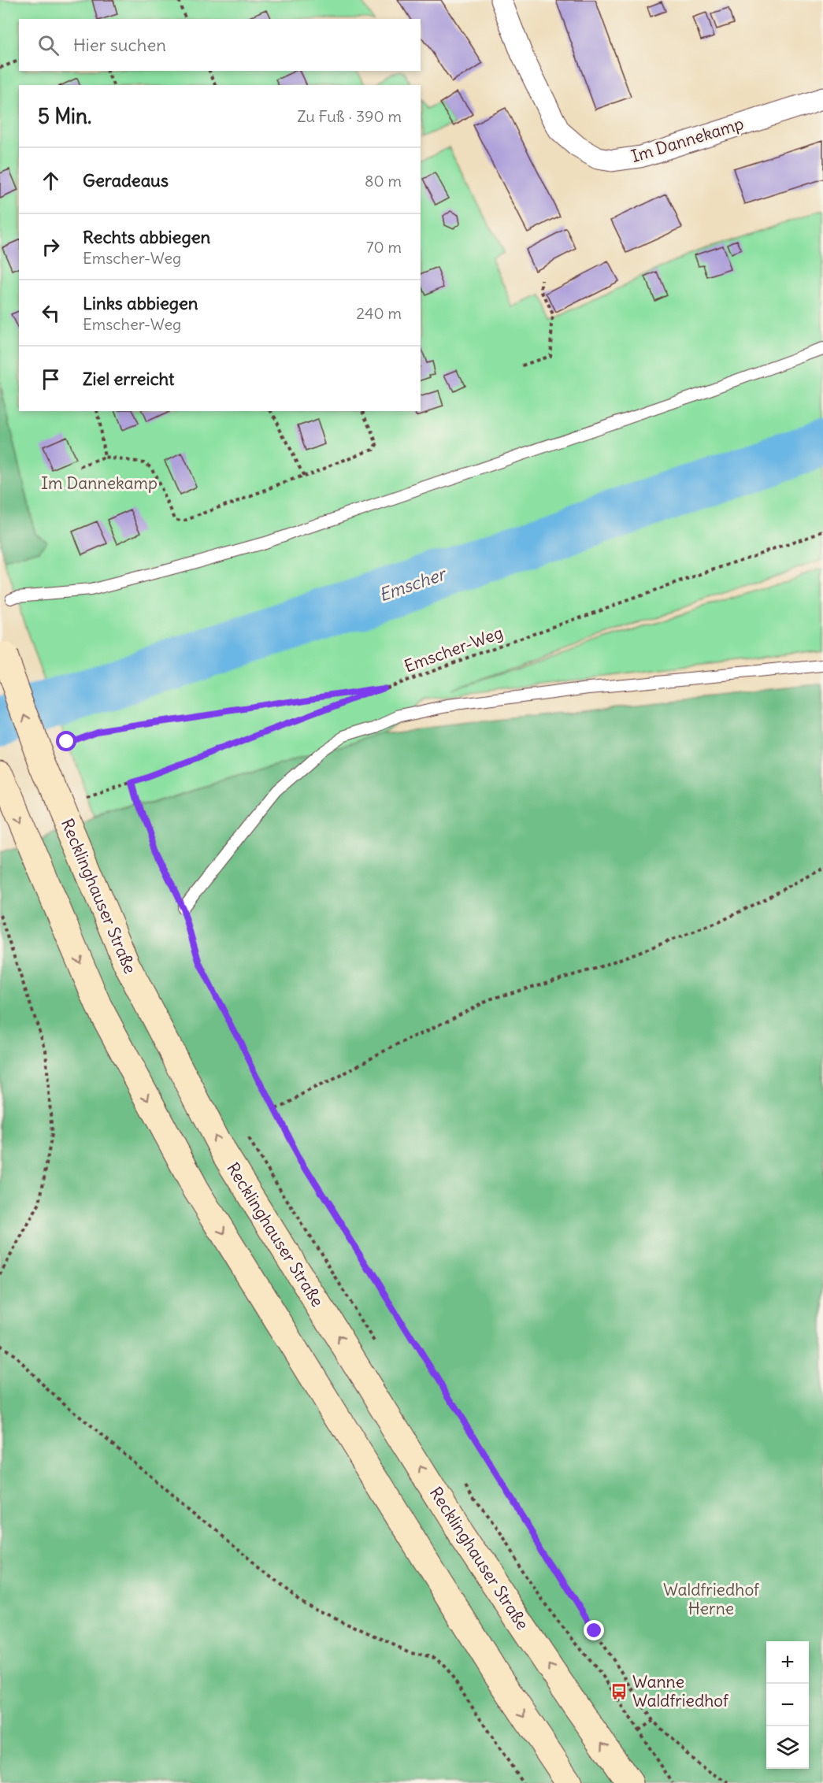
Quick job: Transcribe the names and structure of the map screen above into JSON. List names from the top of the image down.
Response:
{
  "streets": {
    "main road": ["Recklinghauser Straße"],
    "street": ["Im Dannekamp"],
    "path": ["Emscher-Weg"]
  },
  "water": ["Emscher"],
  "parks": ["Im Dannekamp", "Waldfriedhof Herne"],
  "places": {
    "bus stop": ["Wanne Waldfriedhof"]
  },
  "page": {
    "search": "Hier suchen",
    "heading": ["5 Min.", "Zu Fuß · 390 m"],
    "list": [
      ["Geradeaus", "80 m"],
      ["Rechts abbiegen", "Emscher-Weg", "70 m"],
      ["Links abbiegen", "Emscher-Weg", "240 m"],
      "Ziel erreicht"
    ],
    "map_buttons": ["+", "−"]
  }
}
